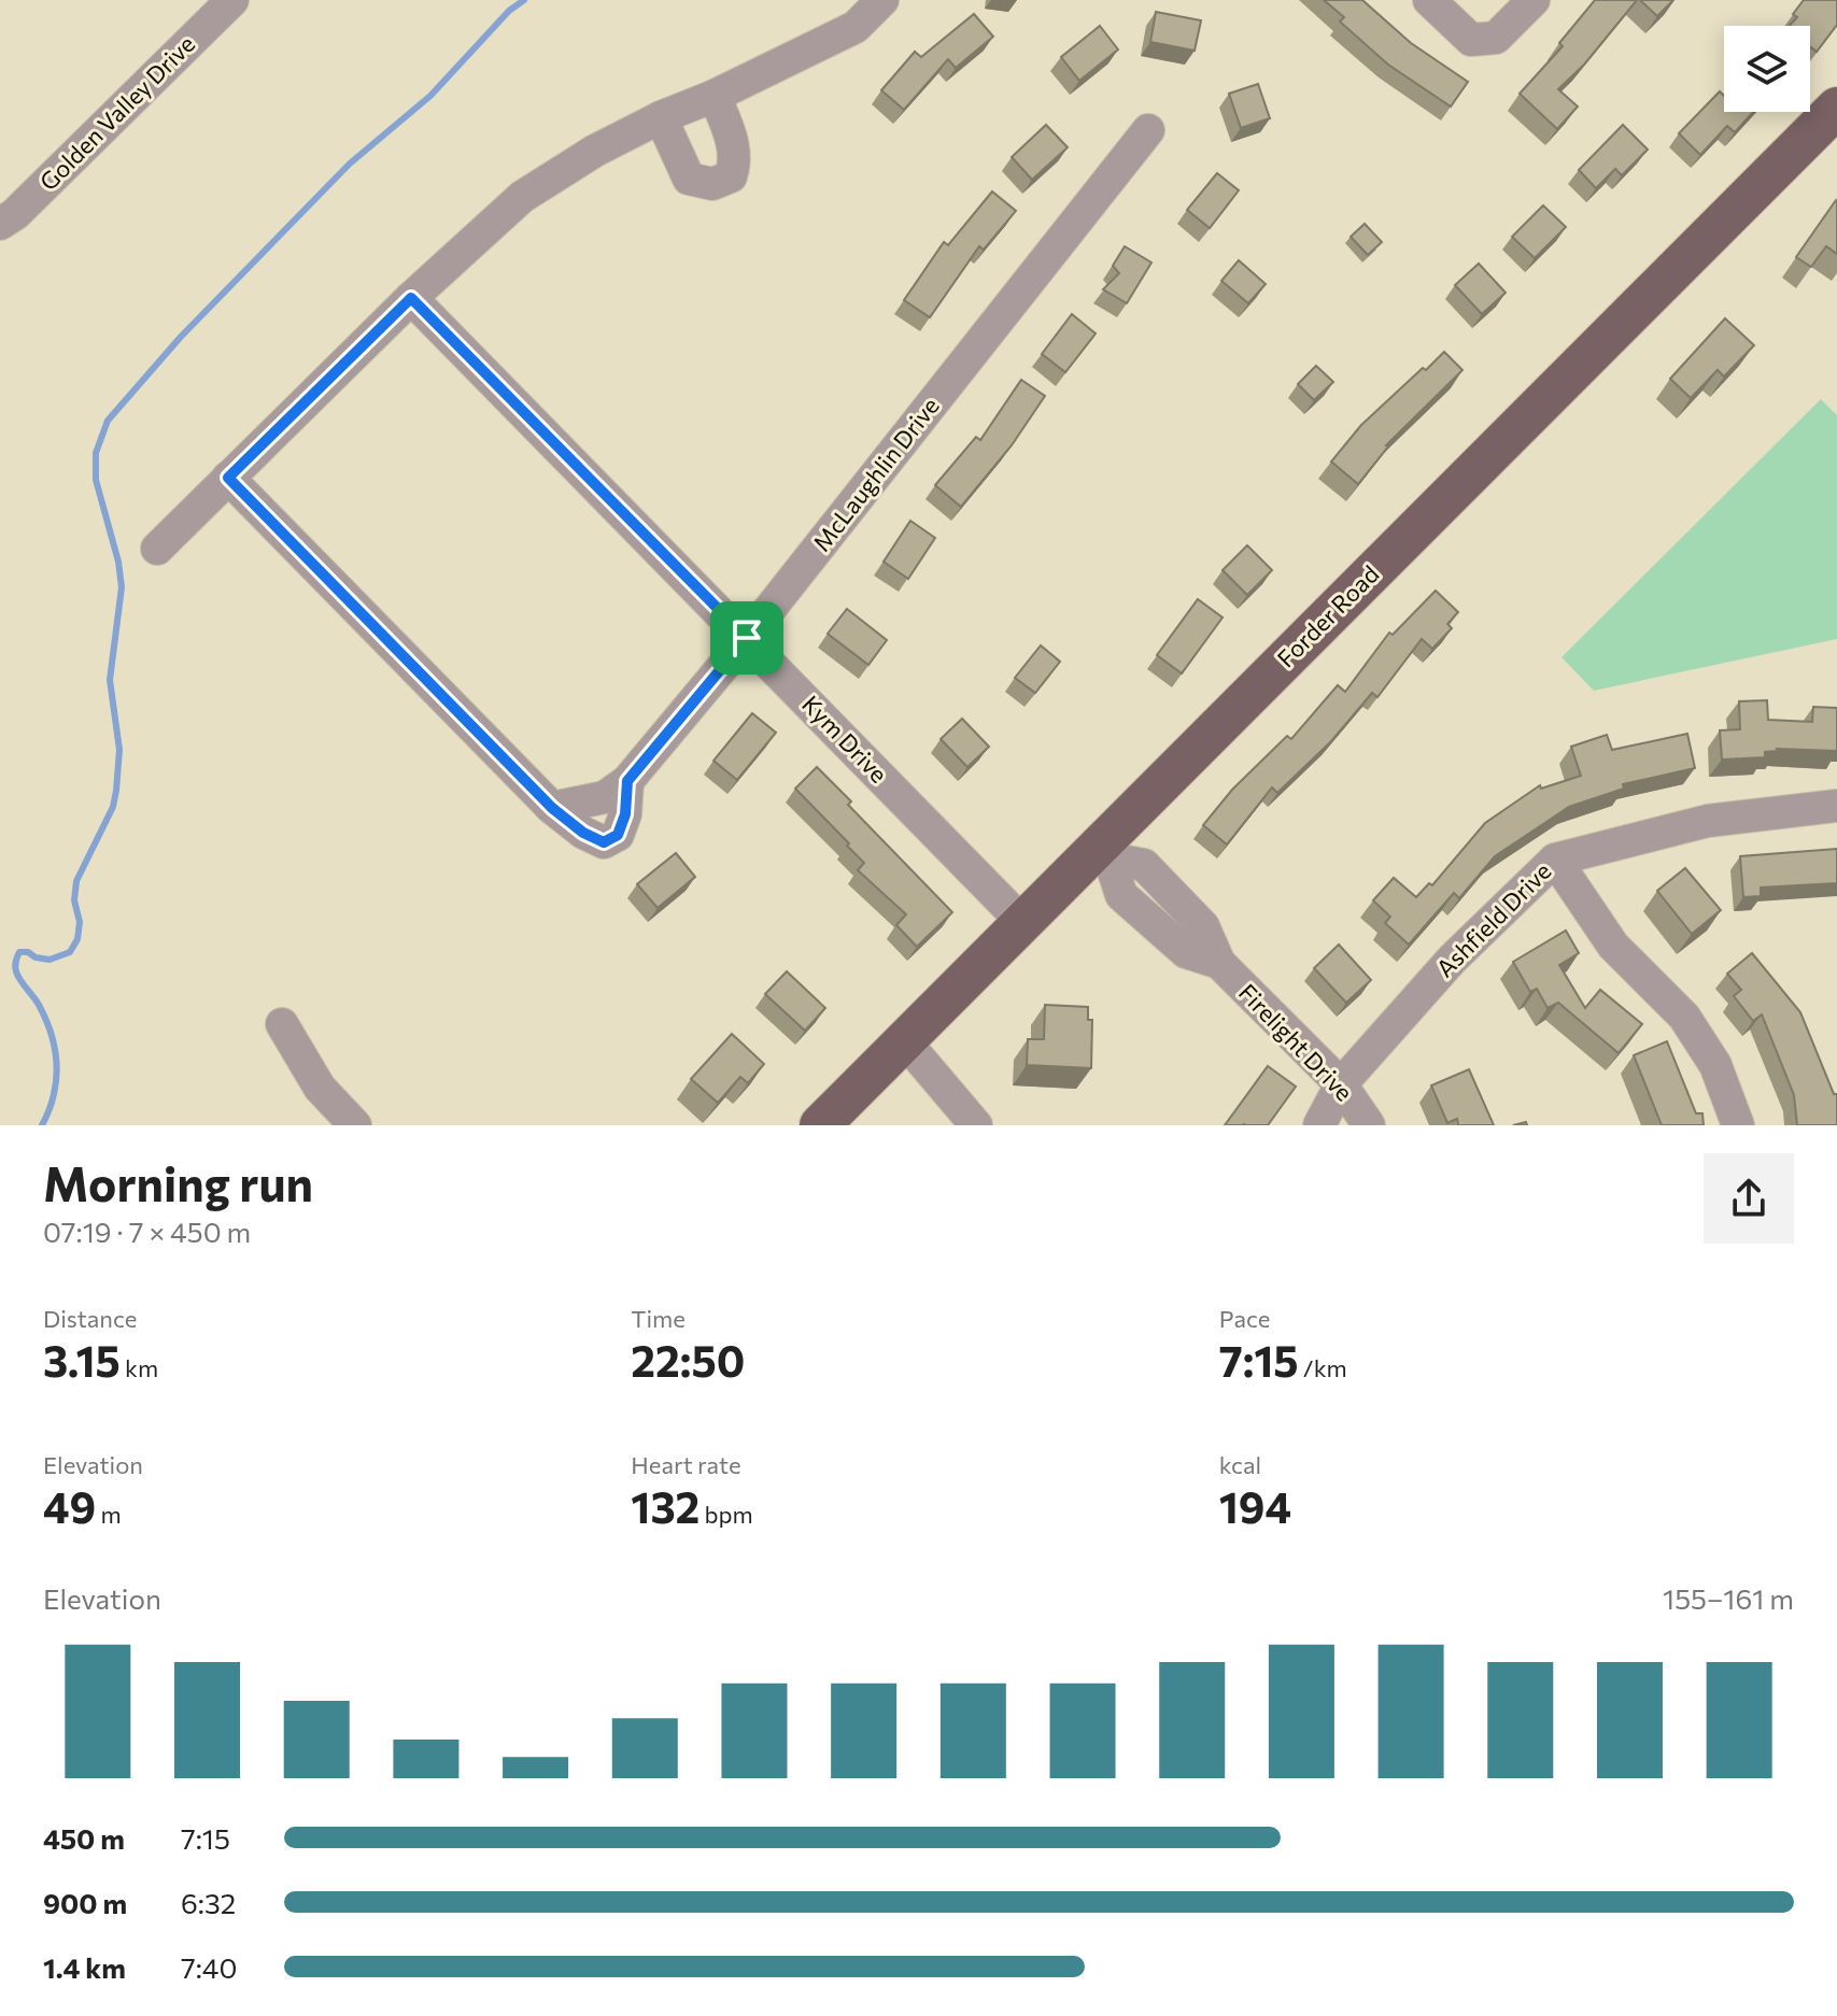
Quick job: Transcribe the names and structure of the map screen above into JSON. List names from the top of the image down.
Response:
{
  "streets": {
    "main road": ["Forder Road"],
    "street": [
      "Golden Valley Drive",
      "McLaughlin Drive",
      "Kym Drive",
      "Ashfield Drive",
      "Firelight Drive"
    ]
  },
  "crossings": [
    ["McLaughlin Drive", "Kym Drive"],
    ["Forder Road", "Kym Drive"],
    ["Forder Road", "Firelight Drive"],
    ["Ashfield Drive", "Firelight Drive"]
  ],
  "page": {
    "heading": ["Morning run", "07:19 · 7 × 450 m"],
    "stats": [
      ["Distance", "3.15 km"],
      ["Time", "22:50"],
      ["Pace", "7:15 /km"],
      ["Elevation", "49 m"],
      ["Heart rate", "132 bpm"],
      ["kcal", "194"]
    ],
    "chart": ["Elevation", "155–161 m"],
    "list": [
      {
        "name": "450 m",
        "note": "7:15"
      },
      {
        "name": "900 m",
        "note": "6:32"
      },
      {
        "name": "1.4 km",
        "note": "7:40"
      }
    ]
  }
}
